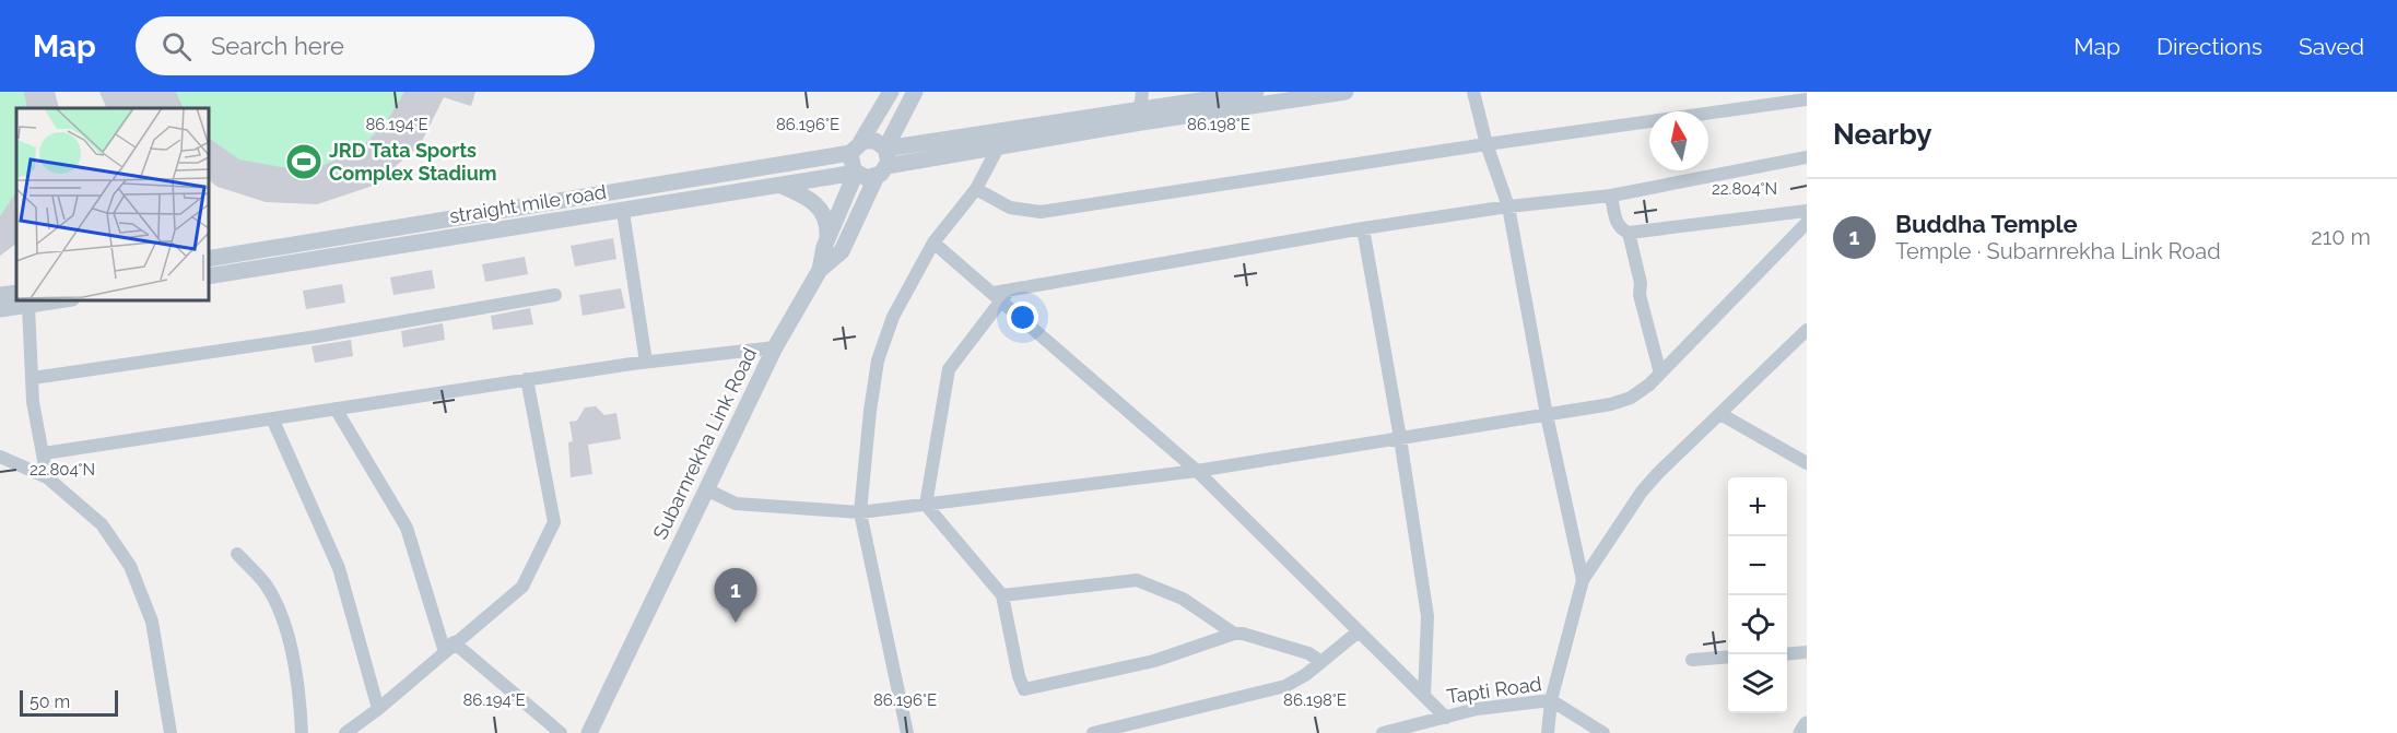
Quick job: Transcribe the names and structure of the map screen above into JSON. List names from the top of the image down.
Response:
{
  "streets": {
    "street": ["straight mile road", "Subarnrekha Link Road", "Tapti Road"]
  },
  "crossings": [
    ["straight mile road", "Subarnrekha Link Road"]
  ],
  "places": {
    "sports": ["JRD Tata Sports Complex Stadium"]
  },
  "scale_bar": "50 m",
  "north": "top",
  "page": {
    "header": "Map",
    "search": "Search here",
    "nav": ["Map", "Directions", "Saved"],
    "heading": "Nearby",
    "list": [
      {
        "mark": "1",
        "name": "Buddha Temple",
        "note": "Temple · Subarnrekha Link Road",
        "value": "210 m"
      }
    ],
    "map_buttons": ["+", "−"],
    "pins": "1",
    "scale": "50 m"
  },
  "coordinates": [
    "86.194°E",
    "86.196°E",
    "86.198°E",
    "22.804°N"
  ]
}
